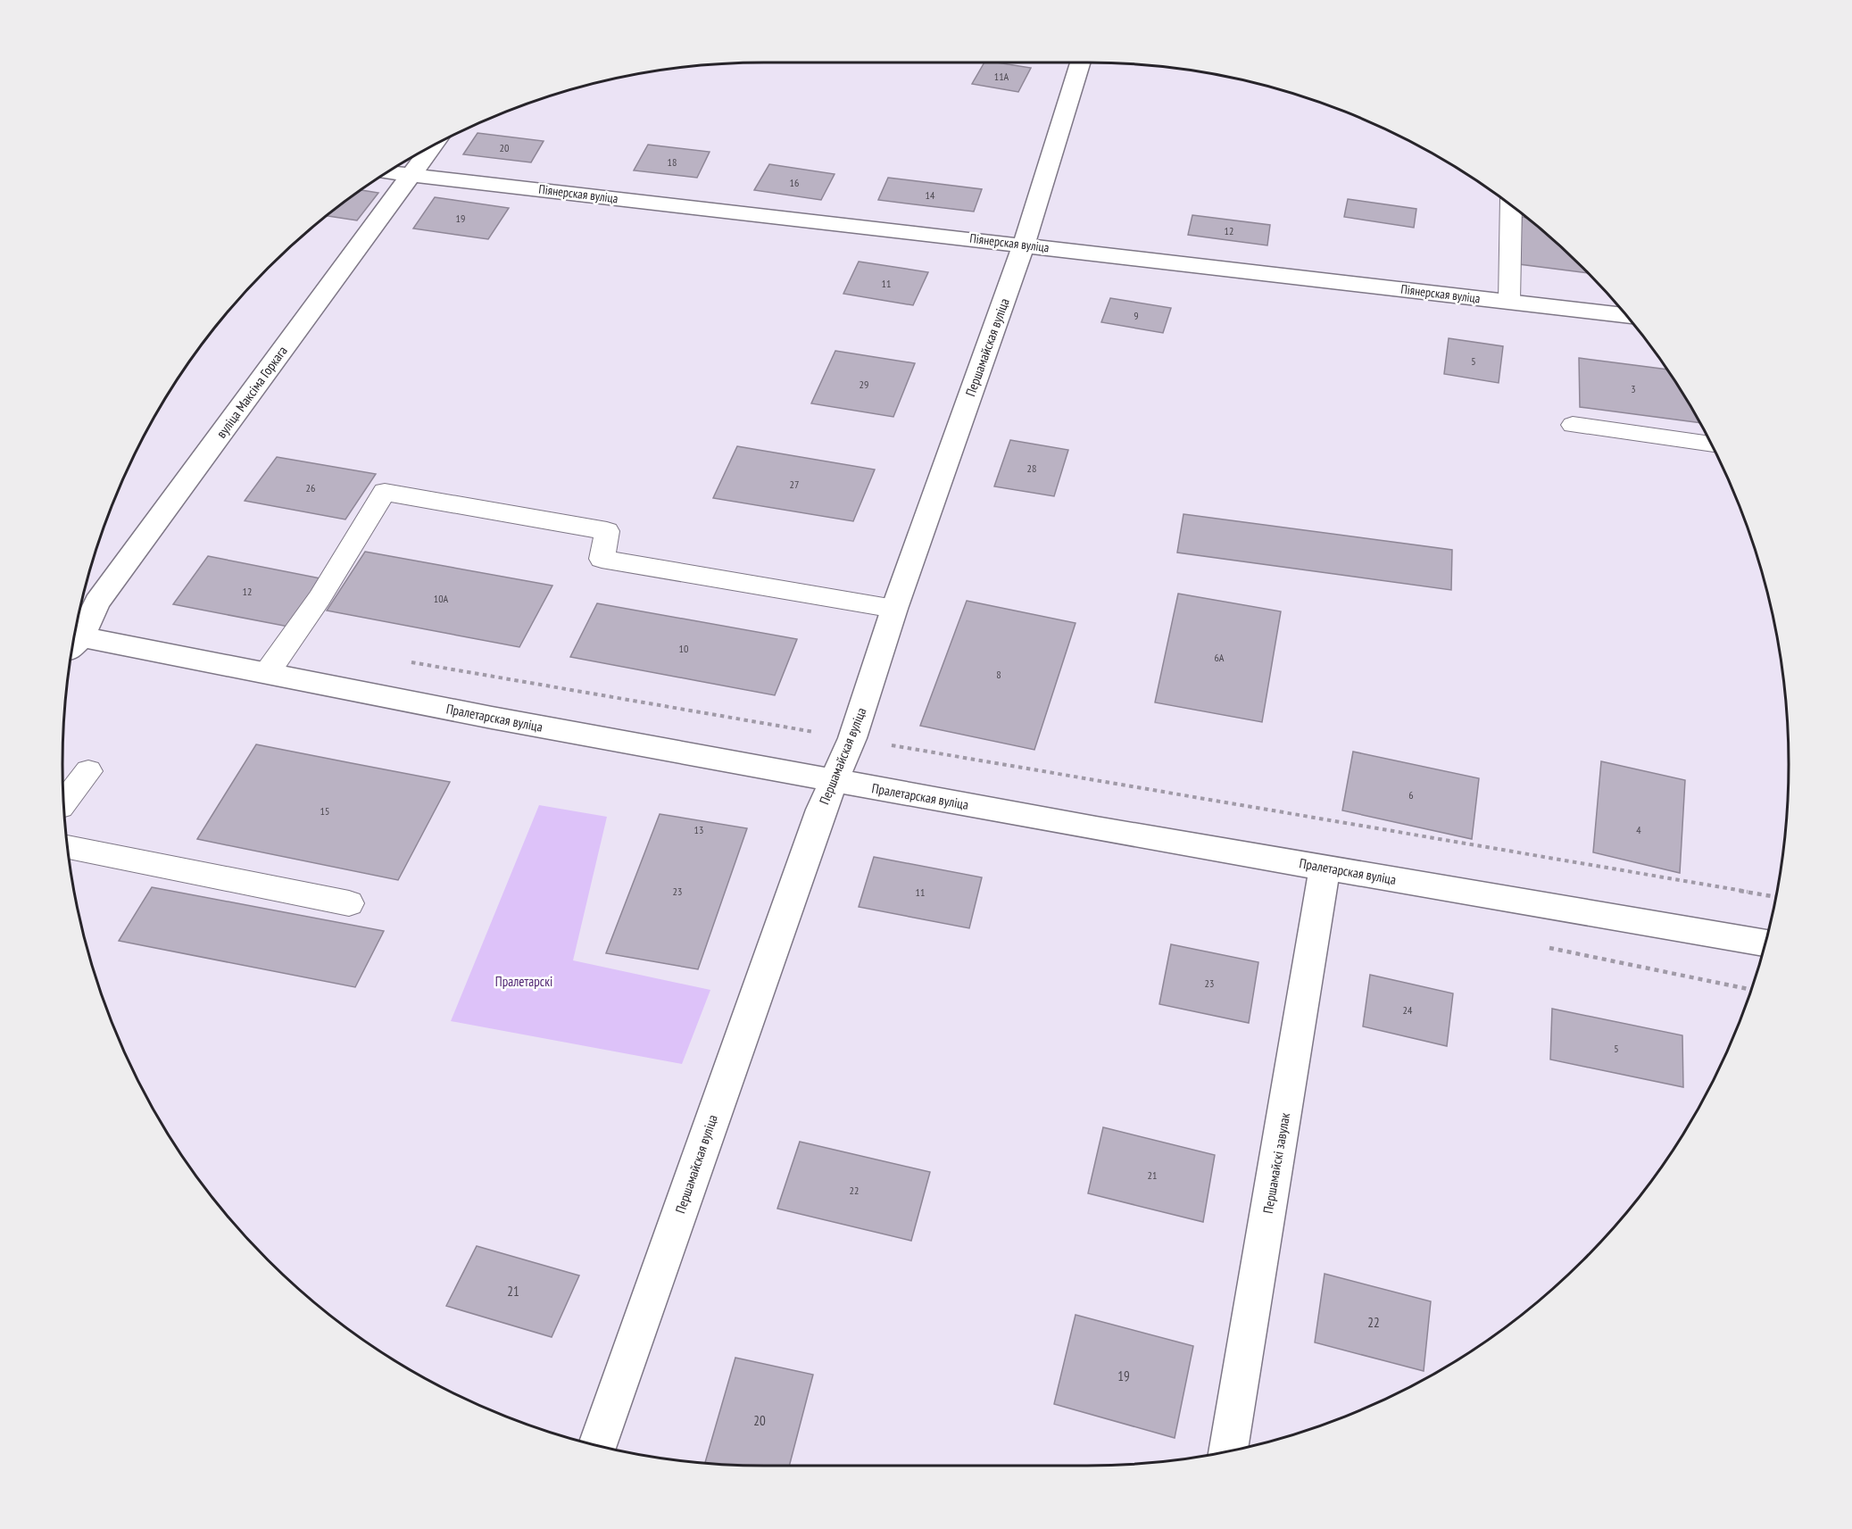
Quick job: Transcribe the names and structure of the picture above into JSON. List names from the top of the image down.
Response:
{
  "streets": {
    "street": [
      "Піянерская вуліца",
      "Першамайская вуліца",
      "вуліца Максіма Горкага",
      "Пралетарская вуліца",
      "Першамайскі завулак"
    ]
  },
  "crossings": [
    ["Піянерская вуліца", "Першамайская вуліца"],
    ["Піянерская вуліца", "вуліца Максіма Горкага"],
    ["Першамайская вуліца", "Пралетарская вуліца"],
    ["Пралетарская вуліца", "Першамайскі завулак"]
  ],
  "parks": ["Пралетарскі"],
  "house_numbers": [
    "11А",
    "20",
    "18",
    "16",
    "14",
    "19",
    "12",
    "11",
    "9",
    "5",
    "29",
    "3",
    "28",
    "27",
    "26",
    "12",
    "10А",
    "10",
    "6А",
    "8",
    "6",
    "15",
    "13",
    "4",
    "23",
    "11",
    "23",
    "24",
    "5",
    "21",
    "22",
    "21",
    "22",
    "19",
    "20"
  ]
}
